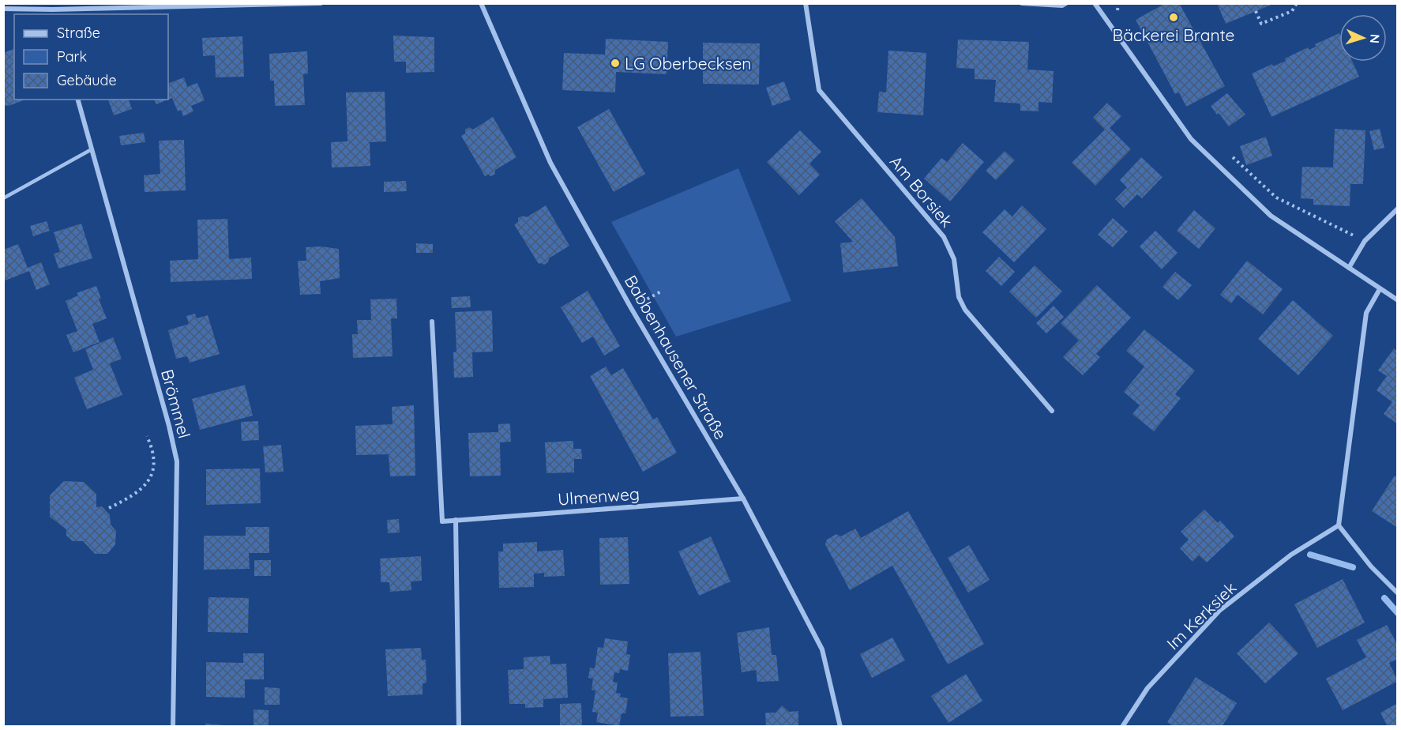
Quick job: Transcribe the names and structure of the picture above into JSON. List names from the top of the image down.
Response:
{
  "streets": {
    "street": [
      "Am Borsiek",
      "Babbenhausener Straße",
      "Brömmel",
      "Ulmenweg",
      "Im Kerksiek"
    ]
  },
  "crossings": [
    ["Babbenhausener Straße", "Ulmenweg"]
  ],
  "places": ["Bäckerei Brante", "LG Oberbecksen"],
  "legend": ["Straße", "Park", "Gebäude"],
  "north": "right"
}
